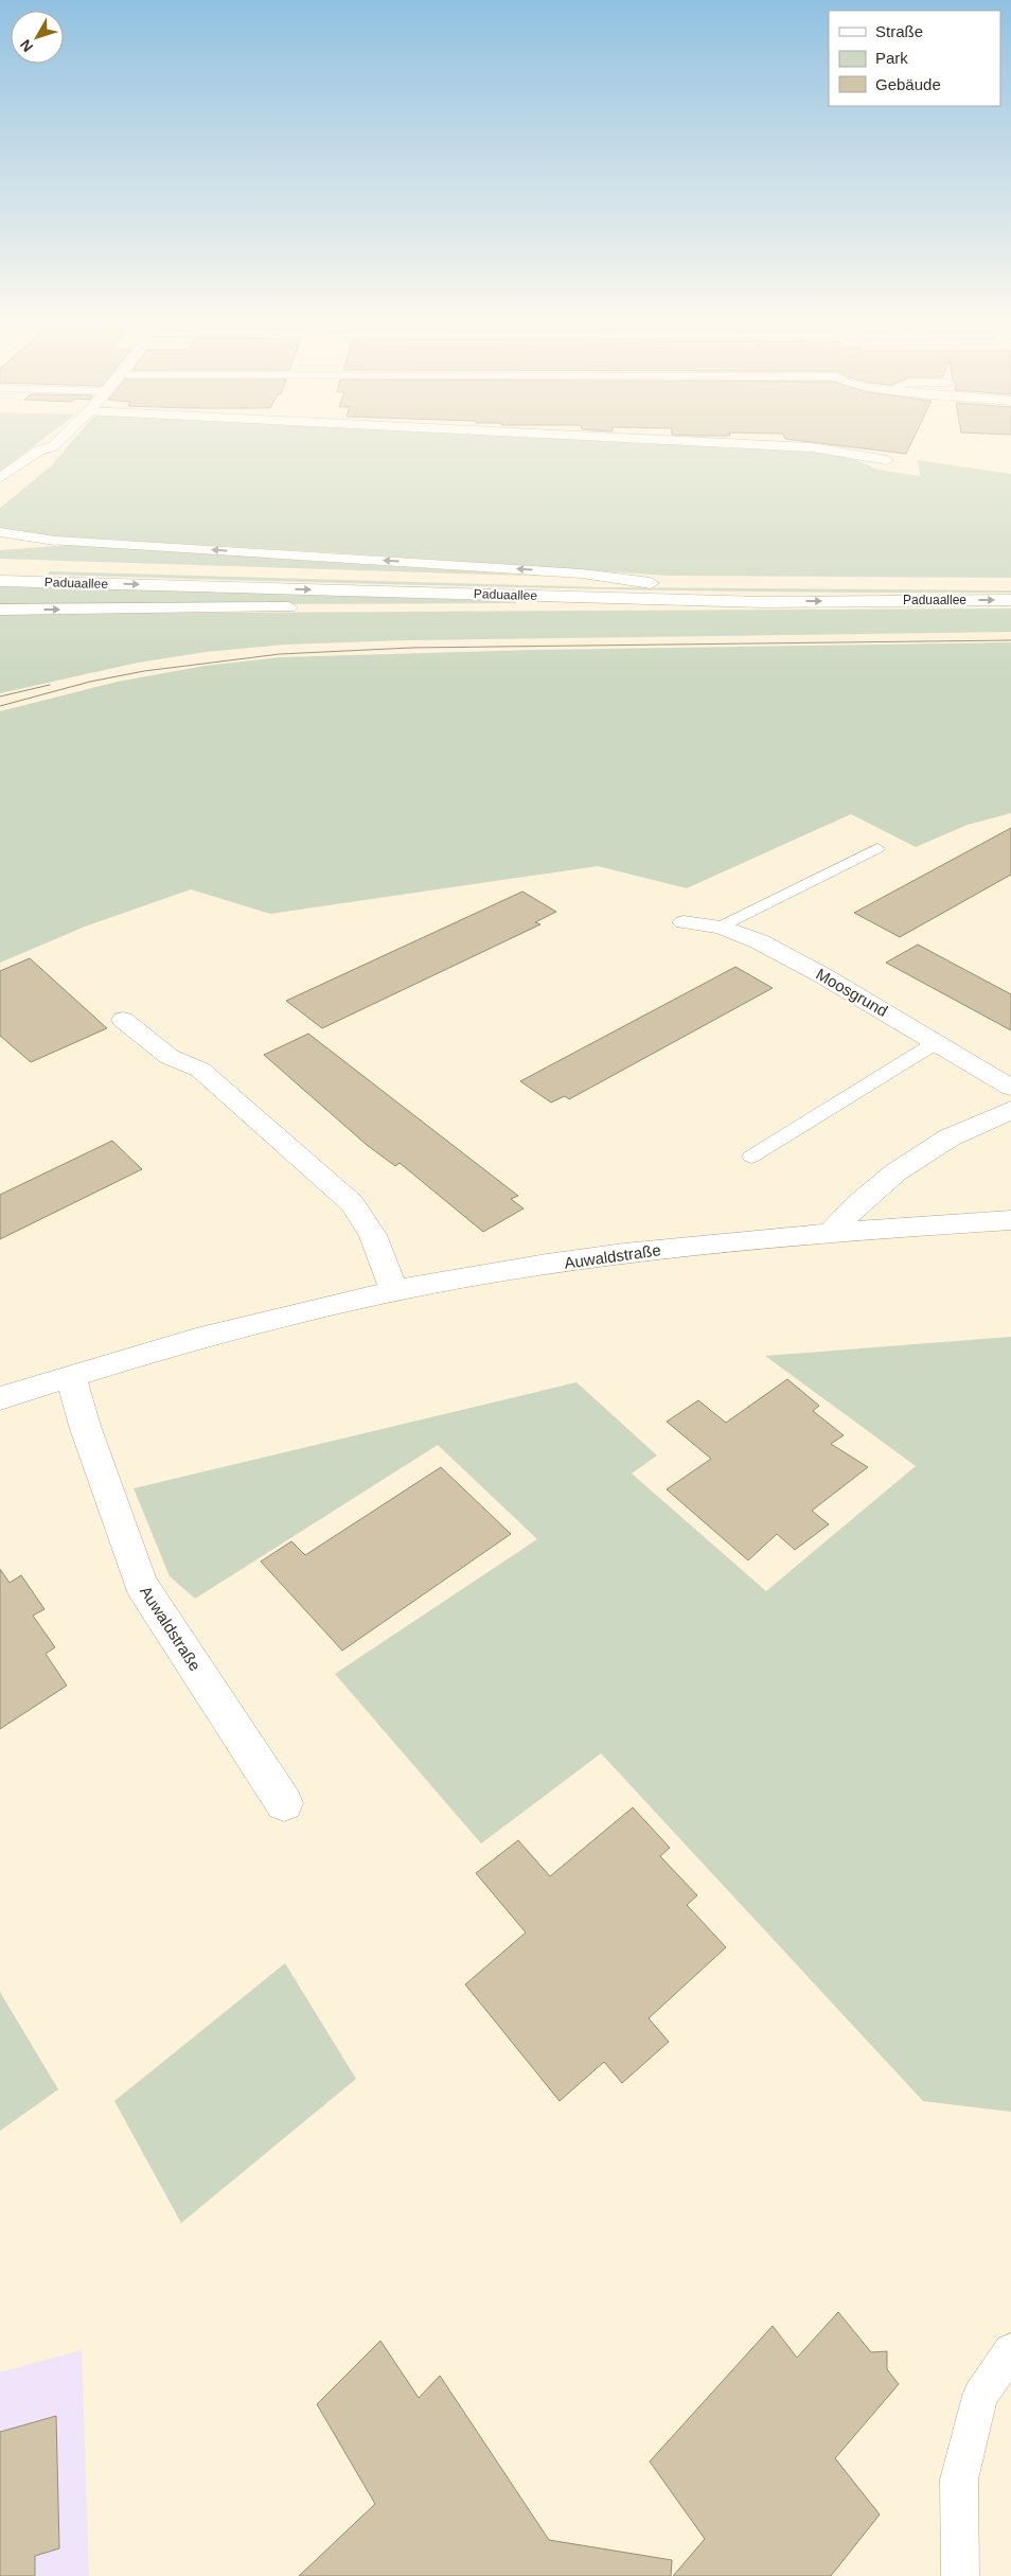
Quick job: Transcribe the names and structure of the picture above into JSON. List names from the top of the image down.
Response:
{
  "streets": {
    "main road": ["Paduaallee", "Moosgrund", "Auwaldstraße"]
  },
  "legend": ["Straße", "Park", "Gebäude"],
  "north": "bottom left"
}
